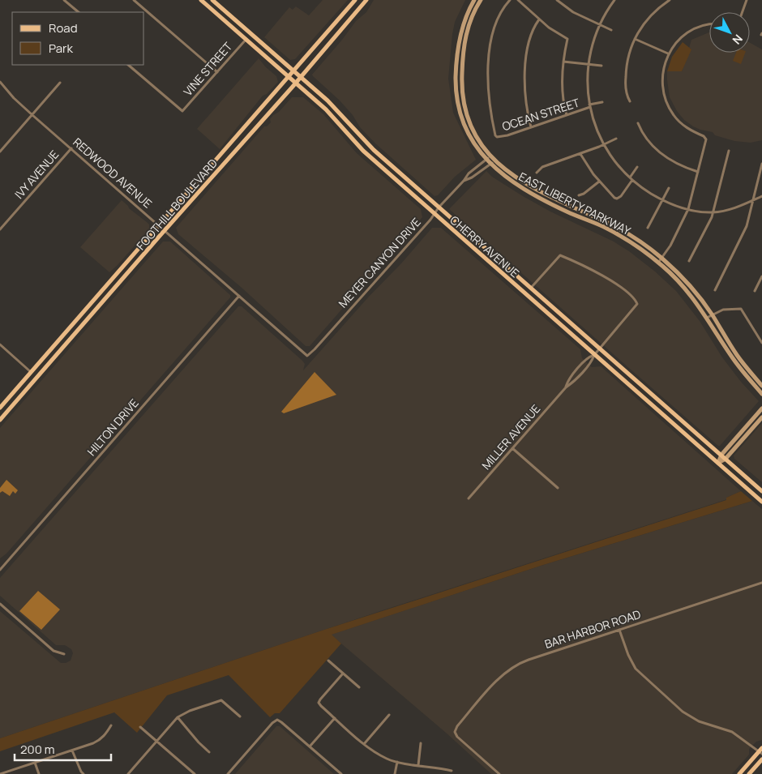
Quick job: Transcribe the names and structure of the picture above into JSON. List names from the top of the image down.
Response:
{
  "streets": {
    "main road": ["FOOTHILL BOULEVARD", "CHERRY AVENUE"],
    "street": [
      "VINE STREET",
      "OCEAN STREET",
      "REDWOOD AVENUE",
      "IVY AVENUE",
      "EAST LIBERTY PARKWAY",
      "MEYER CANYON DRIVE",
      "HILTON DRIVE",
      "MILLER AVENUE",
      "BAR HARBOR ROAD"
    ]
  },
  "crossings": [
    ["VINE STREET", "CHERRY AVENUE"],
    ["REDWOOD AVENUE", "IVY AVENUE"],
    ["REDWOOD AVENUE", "FOOTHILL BOULEVARD"],
    ["REDWOOD AVENUE", "MEYER CANYON DRIVE"],
    ["REDWOOD AVENUE", "HILTON DRIVE"],
    ["EAST LIBERTY PARKWAY", "MEYER CANYON DRIVE"],
    ["FOOTHILL BOULEVARD", "CHERRY AVENUE"],
    ["CHERRY AVENUE", "MEYER CANYON DRIVE"],
    ["CHERRY AVENUE", "MILLER AVENUE"]
  ],
  "legend": ["Road", "Park"],
  "scale_bar": "200 m",
  "north": "bottom right"
}
